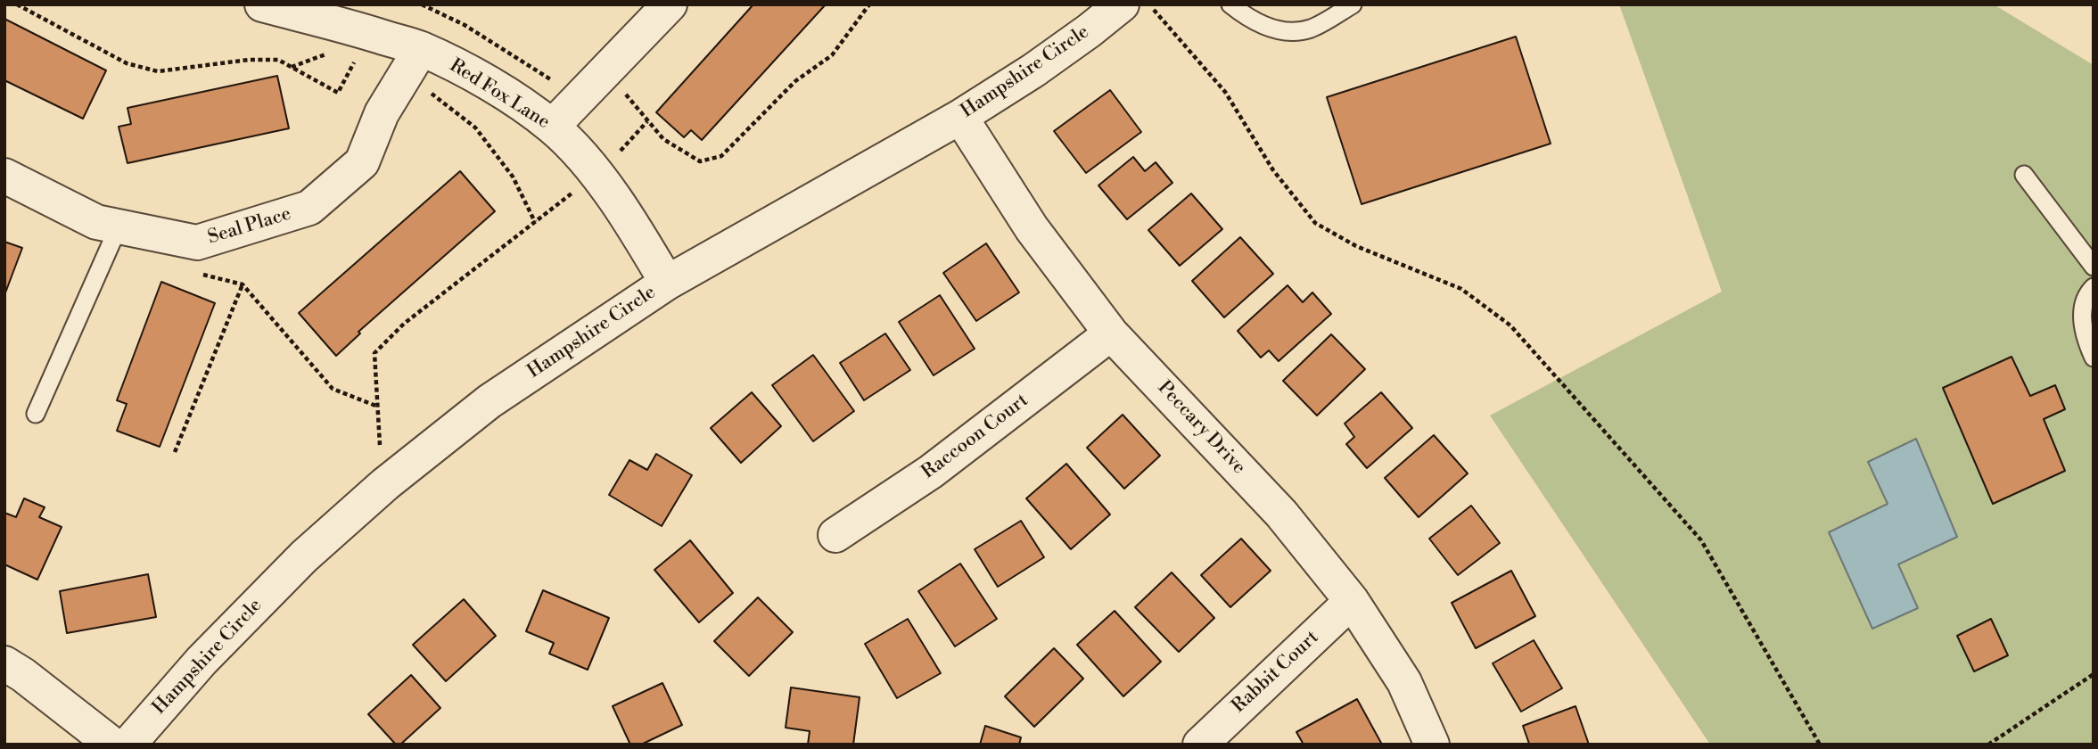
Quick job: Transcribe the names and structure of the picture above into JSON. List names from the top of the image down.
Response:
{
  "streets": {
    "street": [
      "Hampshire Circle",
      "Red Fox Lane",
      "Seal Place",
      "Peccary Drive",
      "Raccoon Court",
      "Rabbit Court"
    ]
  },
  "crossings": [
    ["Hampshire Circle", "Red Fox Lane"],
    ["Hampshire Circle", "Peccary Drive"],
    ["Red Fox Lane", "Seal Place"],
    ["Peccary Drive", "Raccoon Court"],
    ["Peccary Drive", "Rabbit Court"]
  ]
}
